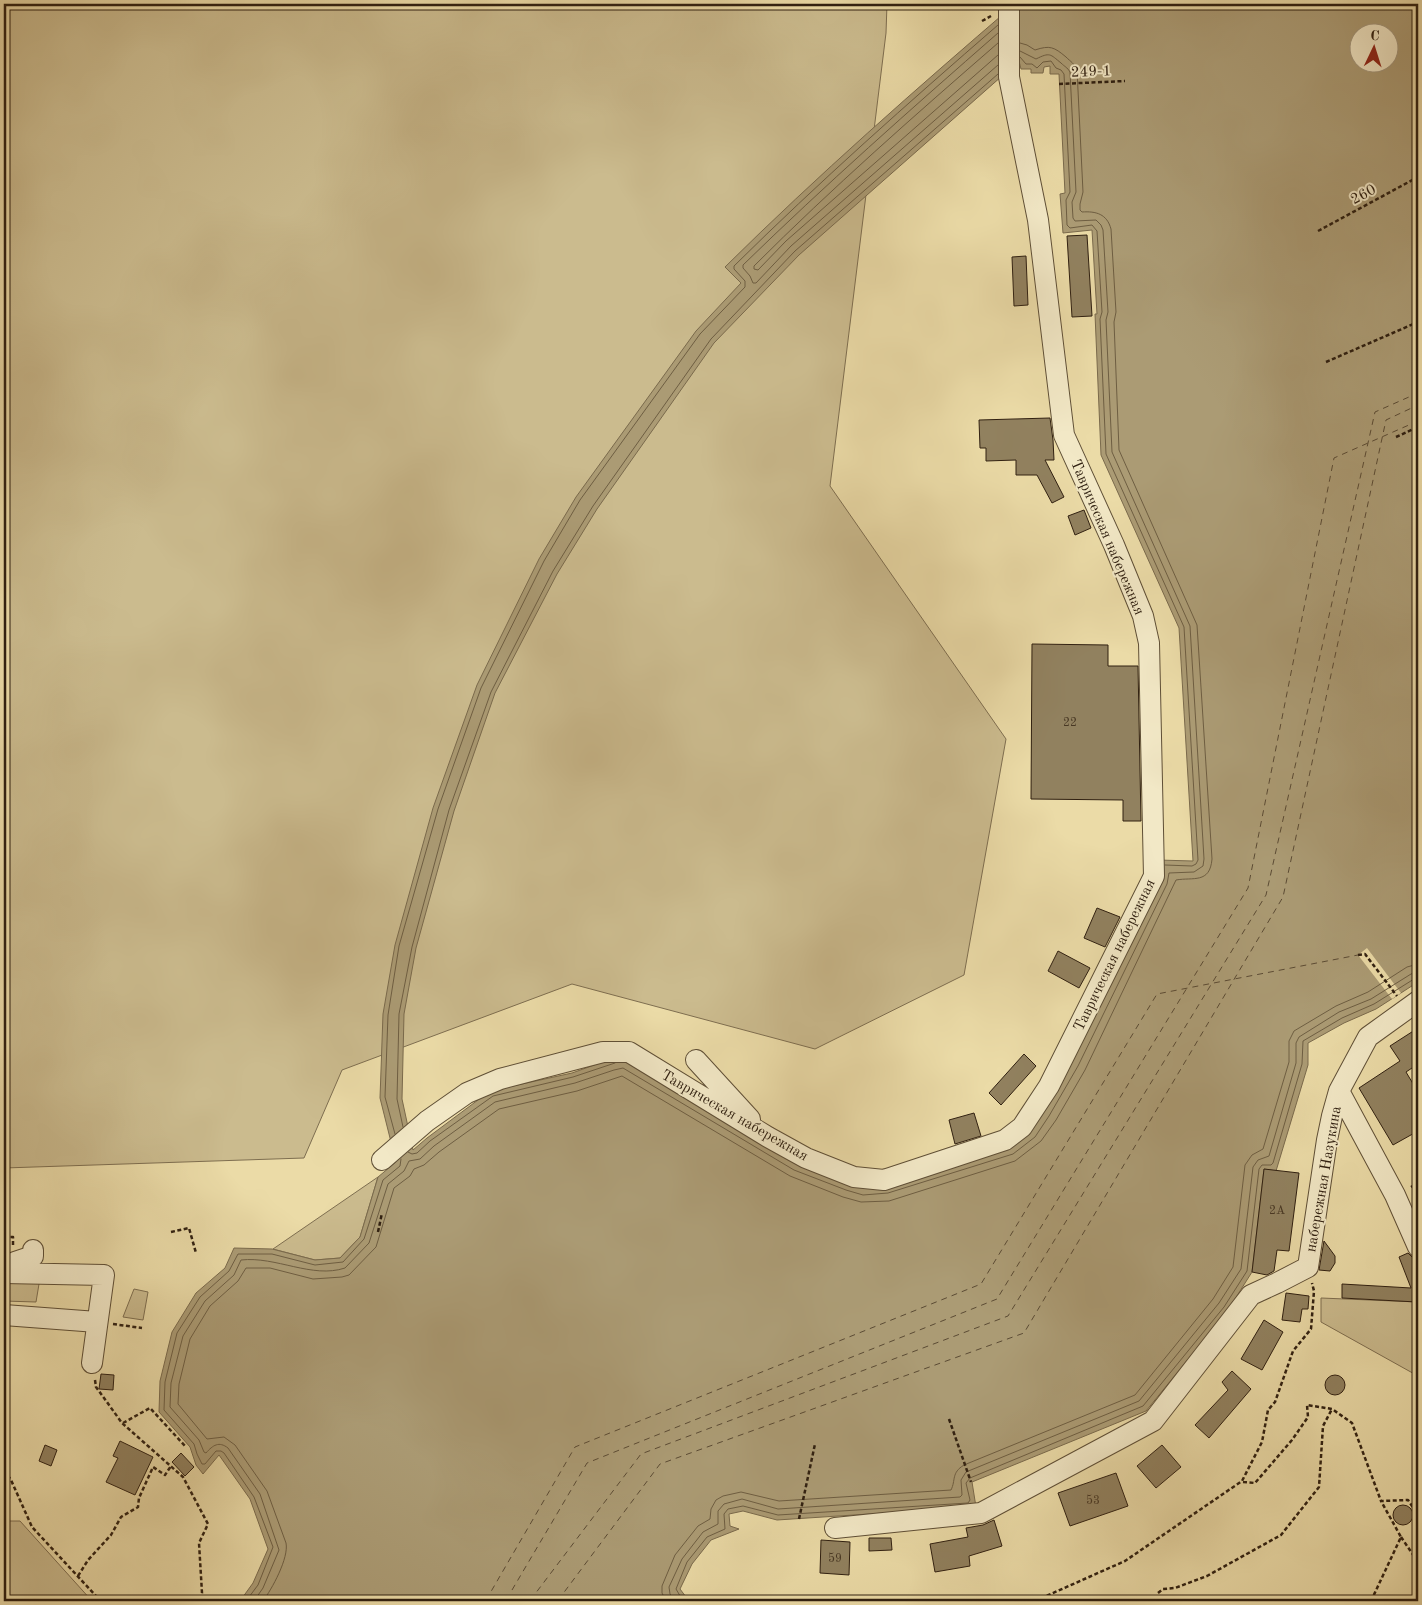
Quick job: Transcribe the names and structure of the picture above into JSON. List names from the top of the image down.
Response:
{
  "streets": {
    "street": ["Таврическая набережная", "набережная Назукина"],
    "path": ["249-1", "260"]
  },
  "house_numbers": [
    "22",
    "2А",
    "53",
    "59"
  ],
  "north": "top"
}
